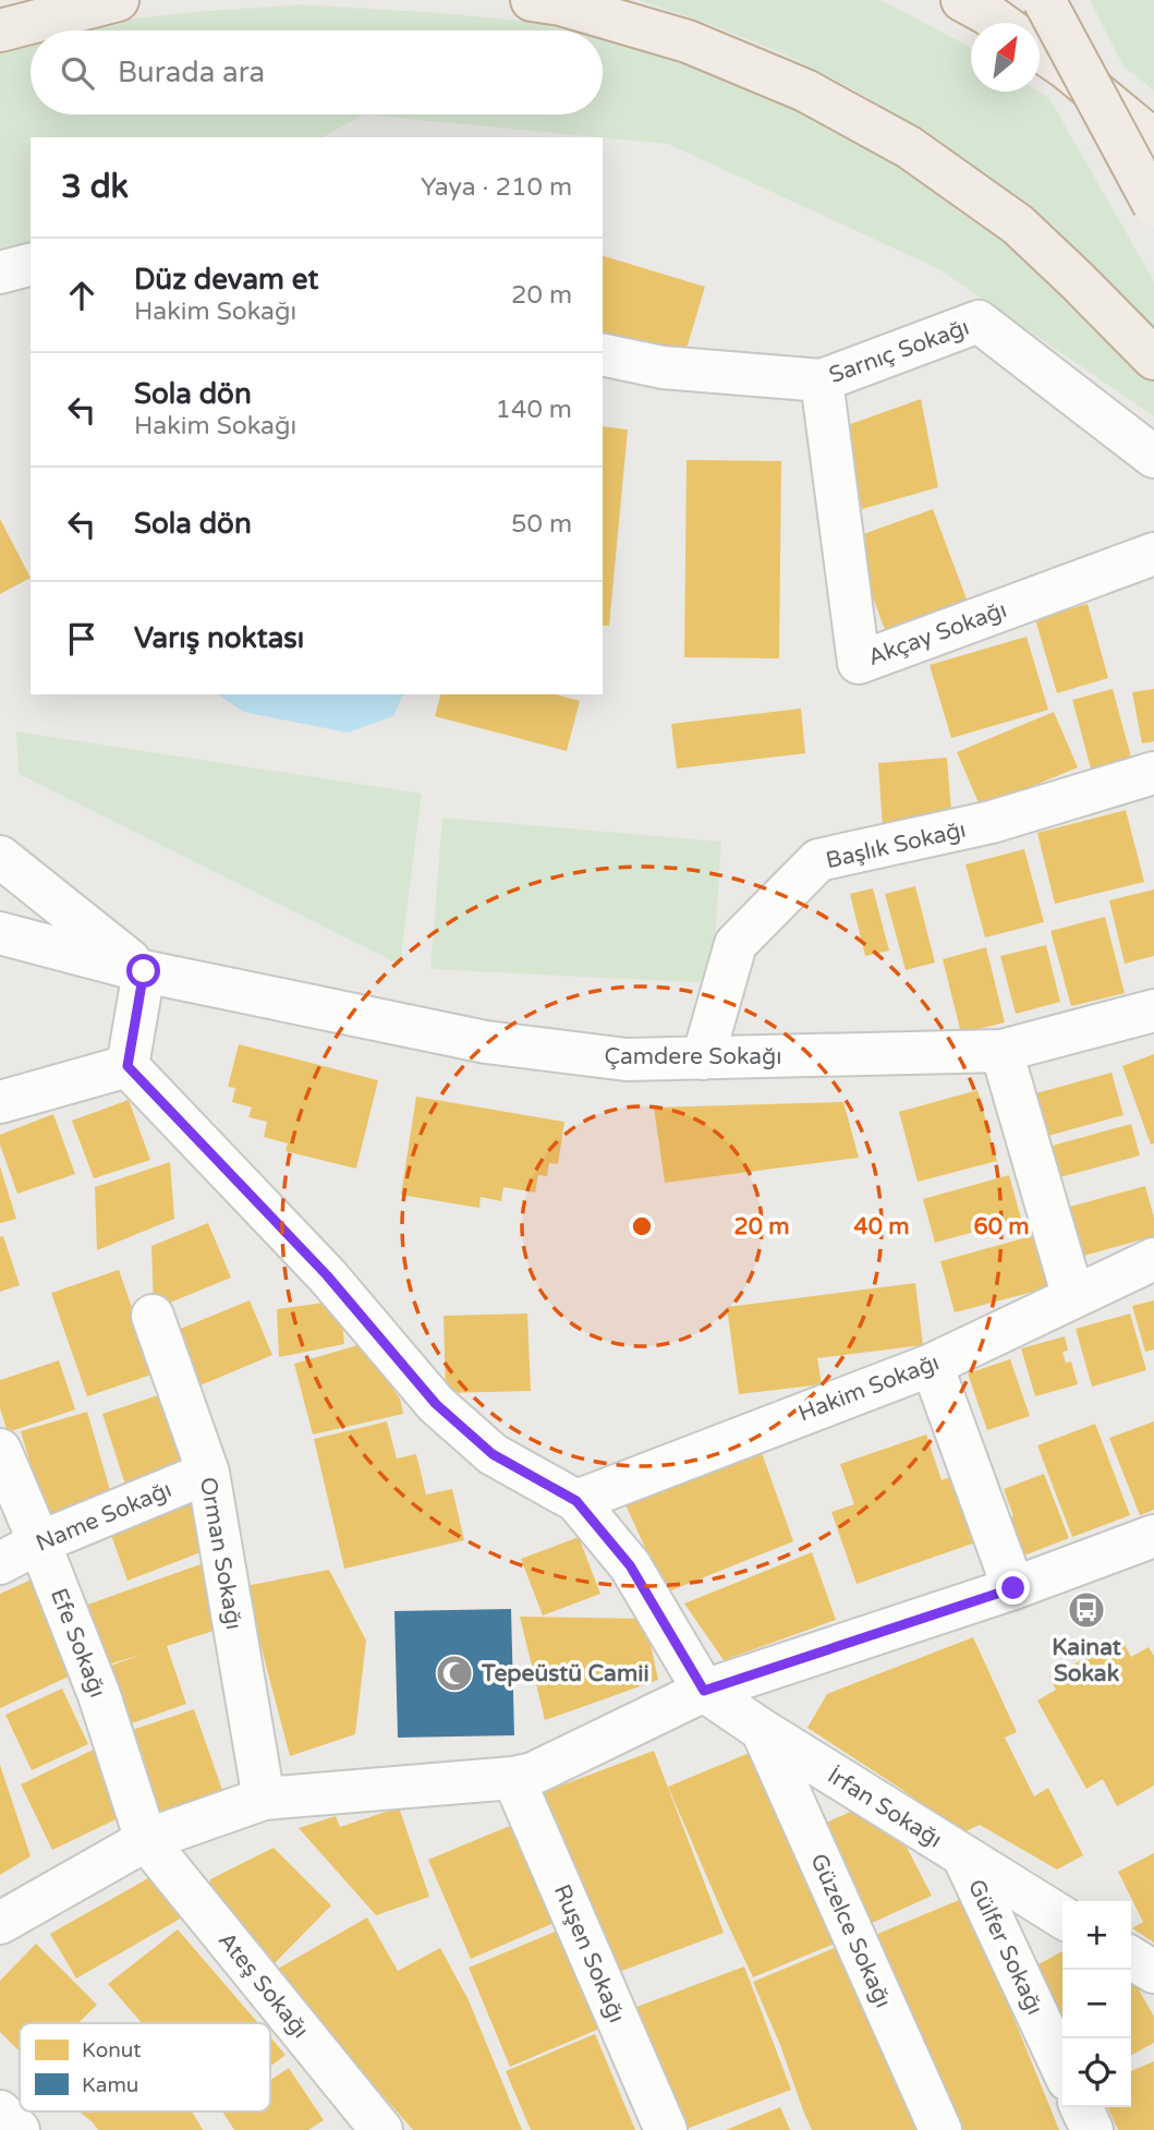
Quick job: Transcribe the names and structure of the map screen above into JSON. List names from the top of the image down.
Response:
{
  "streets": {
    "street": [
      "Sarnıç Sokağı",
      "Akçay Sokağı",
      "Başlık Sokağı",
      "Çamdere Sokağı",
      "Hakim Sokağı",
      "Name Sokağı",
      "Orman Sokağı",
      "Efe Sokağı",
      "İrfan Sokağı",
      "Güzelce Sokağı",
      "Gülfer Sokağı",
      "Ruşen Sokağı",
      "Ateş Sokağı"
    ]
  },
  "crossings": [
    ["Sarnıç Sokağı", "Akçay Sokağı"],
    ["Başlık Sokağı", "Çamdere Sokağı"],
    ["Name Sokağı", "Orman Sokağı"],
    ["Name Sokağı", "Efe Sokağı"],
    ["Efe Sokağı", "Ateş Sokağı"],
    ["İrfan Sokağı", "Güzelce Sokağı"],
    ["İrfan Sokağı", "Gülfer Sokağı"]
  ],
  "places": {
    "bus stop": ["Kainat Sokak"],
    "mosque": ["Tepeüstü Camii"]
  },
  "legend": ["Konut", "Kamu"],
  "north": "top right",
  "page": {
    "search": "Burada ara",
    "heading": ["3 dk", "Yaya · 210 m"],
    "list": [
      ["Düz devam et", "Hakim Sokağı", "20 m"],
      ["Sola dön", "Hakim Sokağı", "140 m"],
      ["Sola dön", "50 m"],
      "Varış noktası"
    ],
    "map_buttons": ["+", "−"]
  },
  "rings": ["20 m", "40 m", "60 m"]
}
